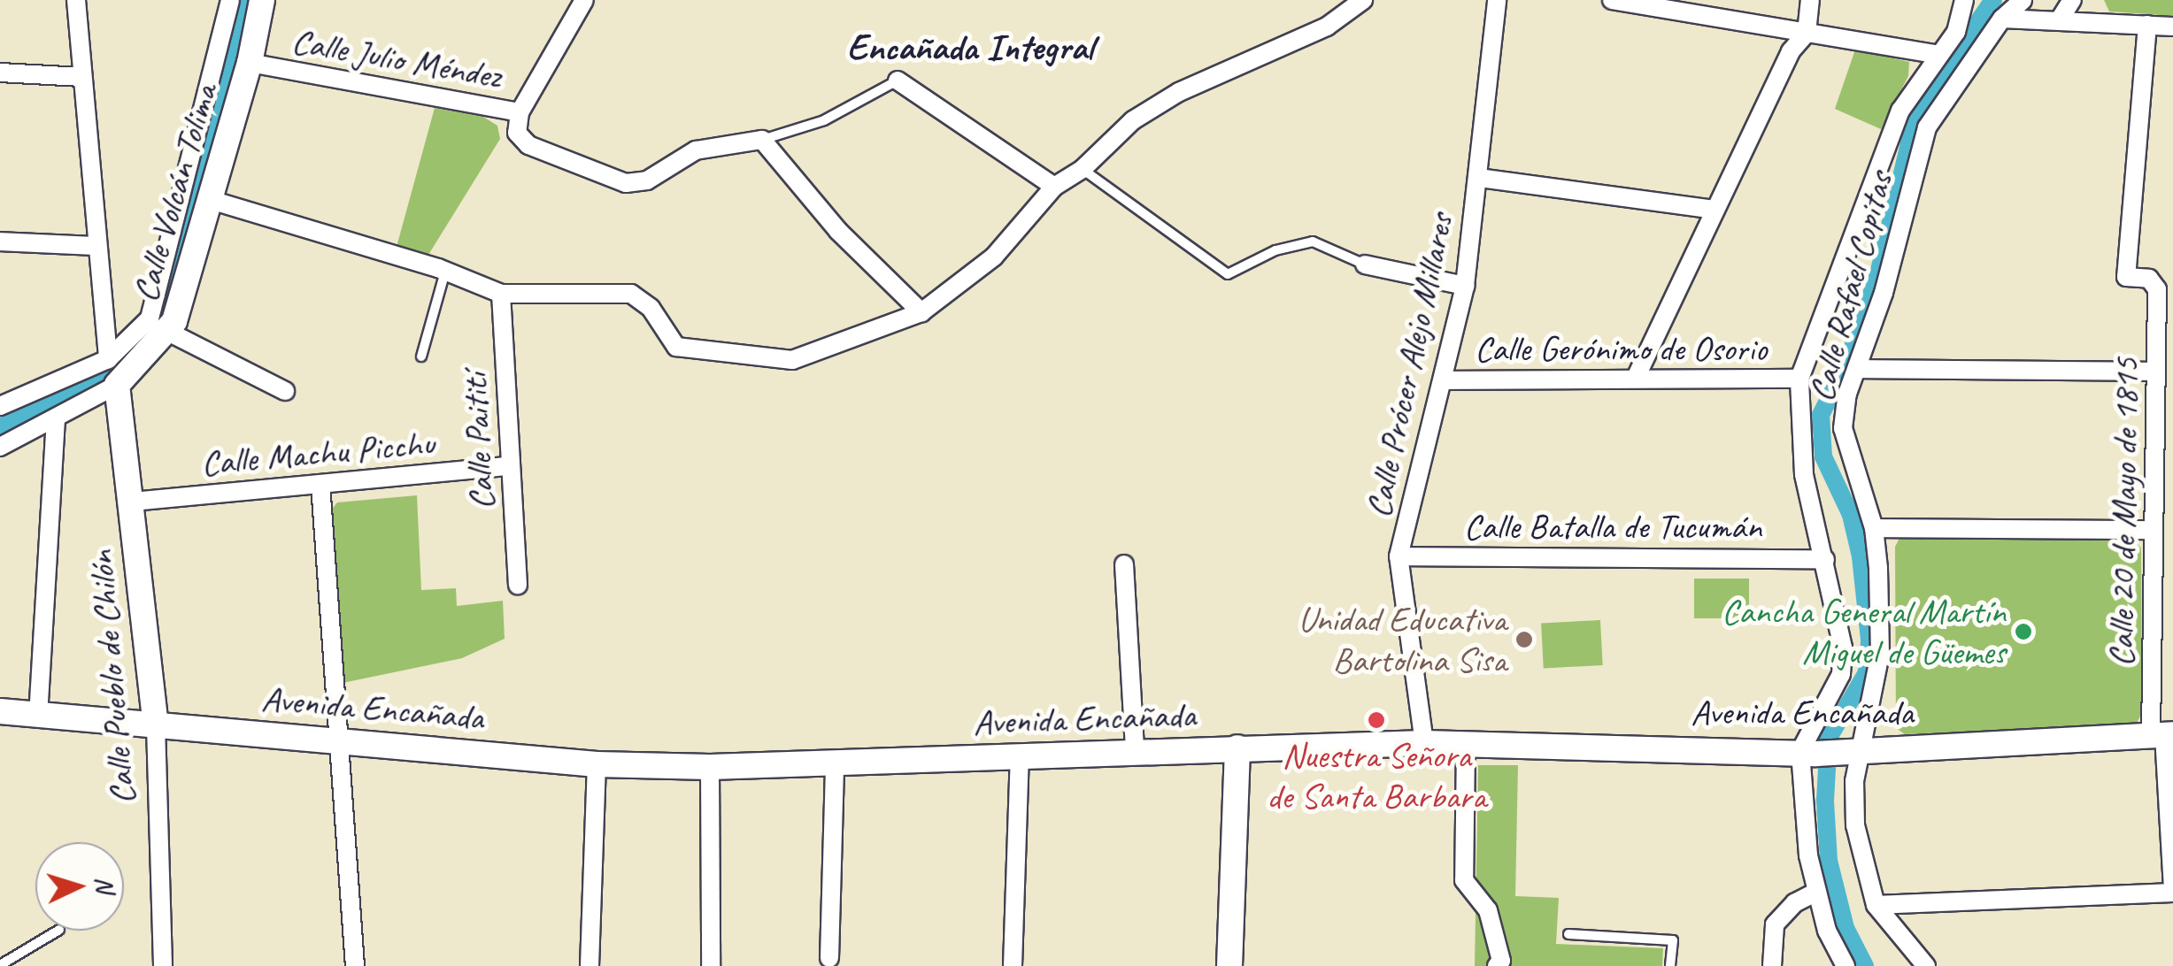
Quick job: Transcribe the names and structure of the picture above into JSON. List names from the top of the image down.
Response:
{
  "streets": {
    "main road": ["Calle Volcán Tolima", "Calle Pueblo de Chilón", "Avenida Encañada"],
    "street": [
      "Calle Julio Méndez",
      "Calle Rafael Copitas",
      "Calle Gerónimo de Osorio",
      "Calle Prócer Alejo Millares",
      "Calle Paitití",
      "Calle Machu Picchu",
      "Calle 20 de Mayo de 1815",
      "Calle Batalla de Tucumán"
    ]
  },
  "crossings": [
    ["Calle Julio Méndez", "Calle Volcán Tolima"],
    ["Calle Volcán Tolima", "Calle Pueblo de Chilón"],
    ["Calle Rafael Copitas", "Avenida Encañada"],
    ["Calle Gerónimo de Osorio", "Calle Prócer Alejo Millares"],
    ["Calle Prócer Alejo Millares", "Calle Batalla de Tucumán"],
    ["Calle Prócer Alejo Millares", "Avenida Encañada"],
    ["Calle Paitití", "Calle Machu Picchu"],
    ["Calle Machu Picchu", "Calle Pueblo de Chilón"],
    ["Calle 20 de Mayo de 1815", "Avenida Encañada"],
    ["Calle Pueblo de Chilón", "Avenida Encañada"]
  ],
  "districts": ["Encañada Integral"],
  "places": ["Cancha General Martín Miguel de Güemes", "Unidad Educativa Bartolina Sisa", "Nuestra Señora de Santa Barbara"],
  "north": "right"
}
